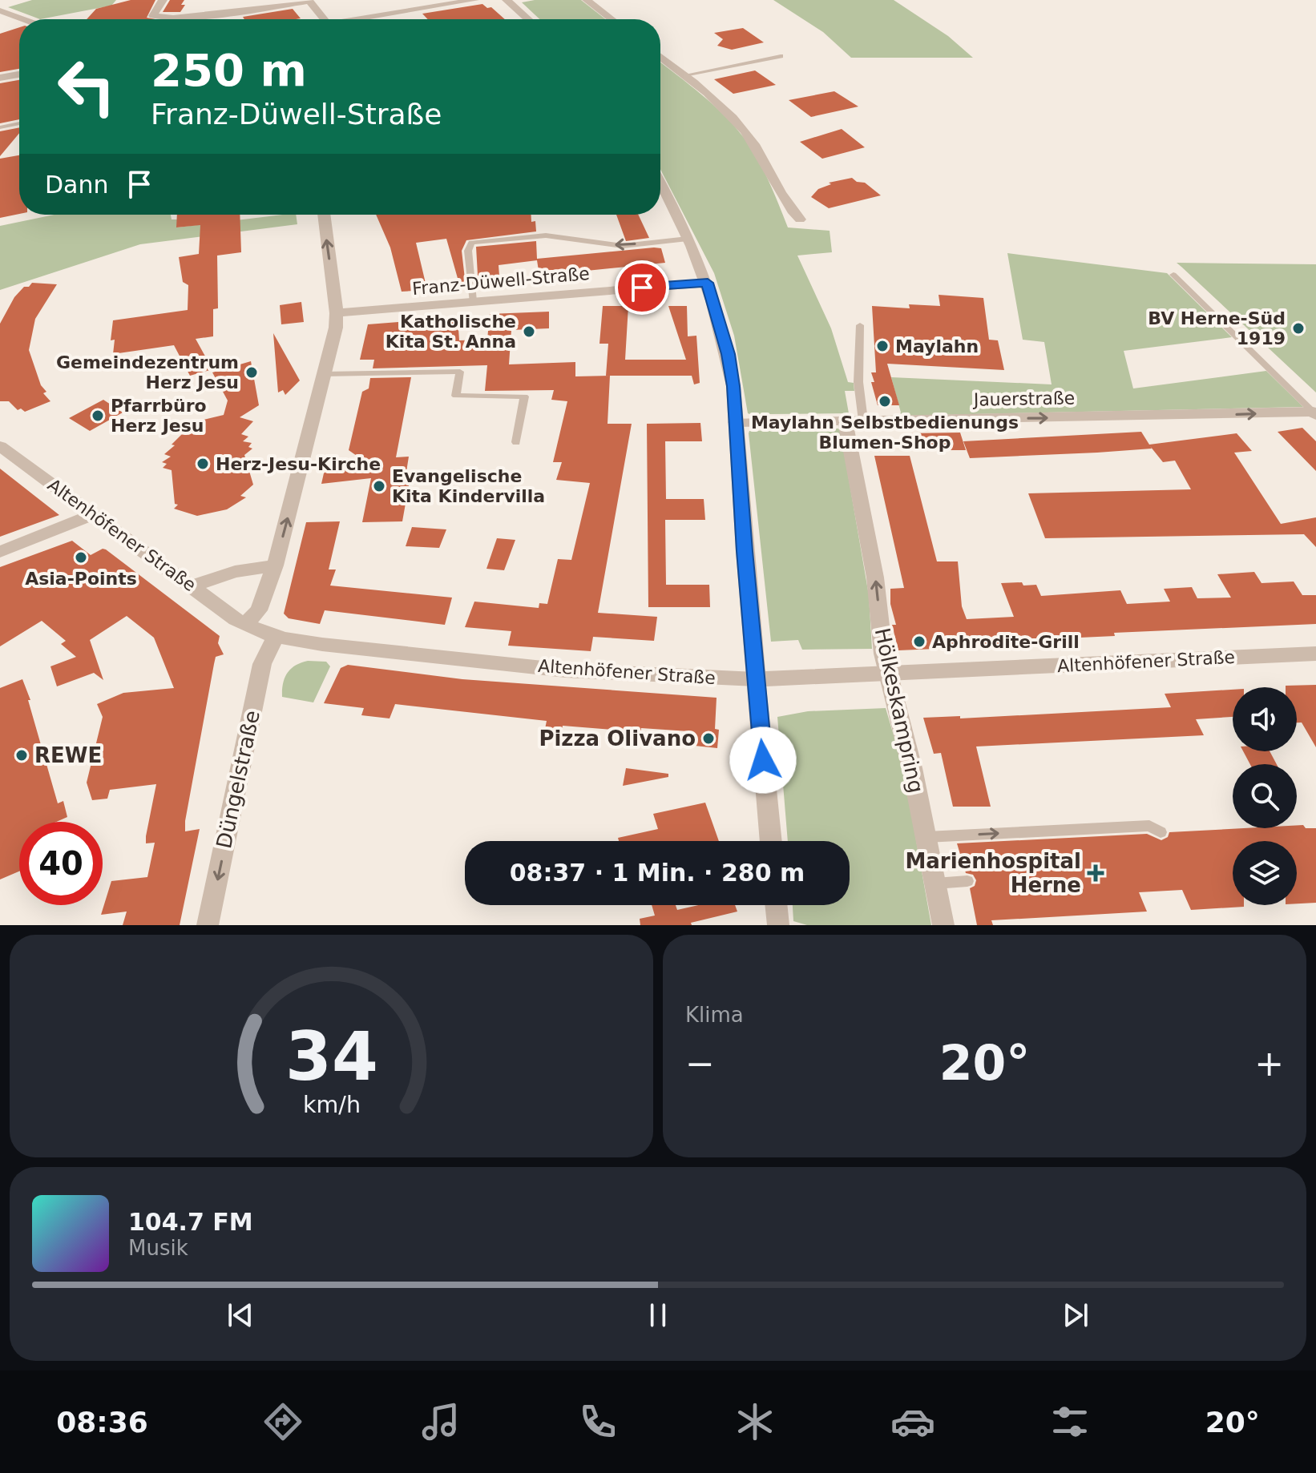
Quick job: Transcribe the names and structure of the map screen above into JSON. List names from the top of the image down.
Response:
{
  "streets": {
    "street": [
      "Franz-Düwell-Straße",
      "Jauerstraße",
      "Altenhöfener Straße",
      "Hölkeskampring",
      "Düngelstraße"
    ]
  },
  "crossings": [
    ["Jauerstraße", "Hölkeskampring"],
    ["Altenhöfener Straße", "Hölkeskampring"],
    ["Altenhöfener Straße", "Düngelstraße"]
  ],
  "one_way": ["Jauerstraße", "Düngelstraße"],
  "places": {
    "other": [
      "BV Herne-Süd 1919",
      "Katholische Kita St. Anna",
      "Maylahn",
      "Gemeindezentrum Herz Jesu",
      "Maylahn Selbstbedienungs Blumen-Shop",
      "Pfarrbüro Herz Jesu",
      "Herz-Jesu-Kirche",
      "Evangelische Kita Kindervilla",
      "Asia-Points",
      "Aphrodite-Grill",
      "Pizza Olivano",
      "REWE"
    ],
    "health": ["Marienhospital Herne"]
  },
  "page": {
    "turn": ["250 m", "Franz-Düwell-Straße"],
    "then": "Dann",
    "limit": "40",
    "trip": "08:37 · 1 Min. · 280 m",
    "tile": "Klima",
    "heat": ["−", "20°", "+"],
    "song": ["104.7 FM", "Musik"],
    "tabs": ["08:36", "20°"],
    "gauge": ["34", "km/h"]
  }
}
